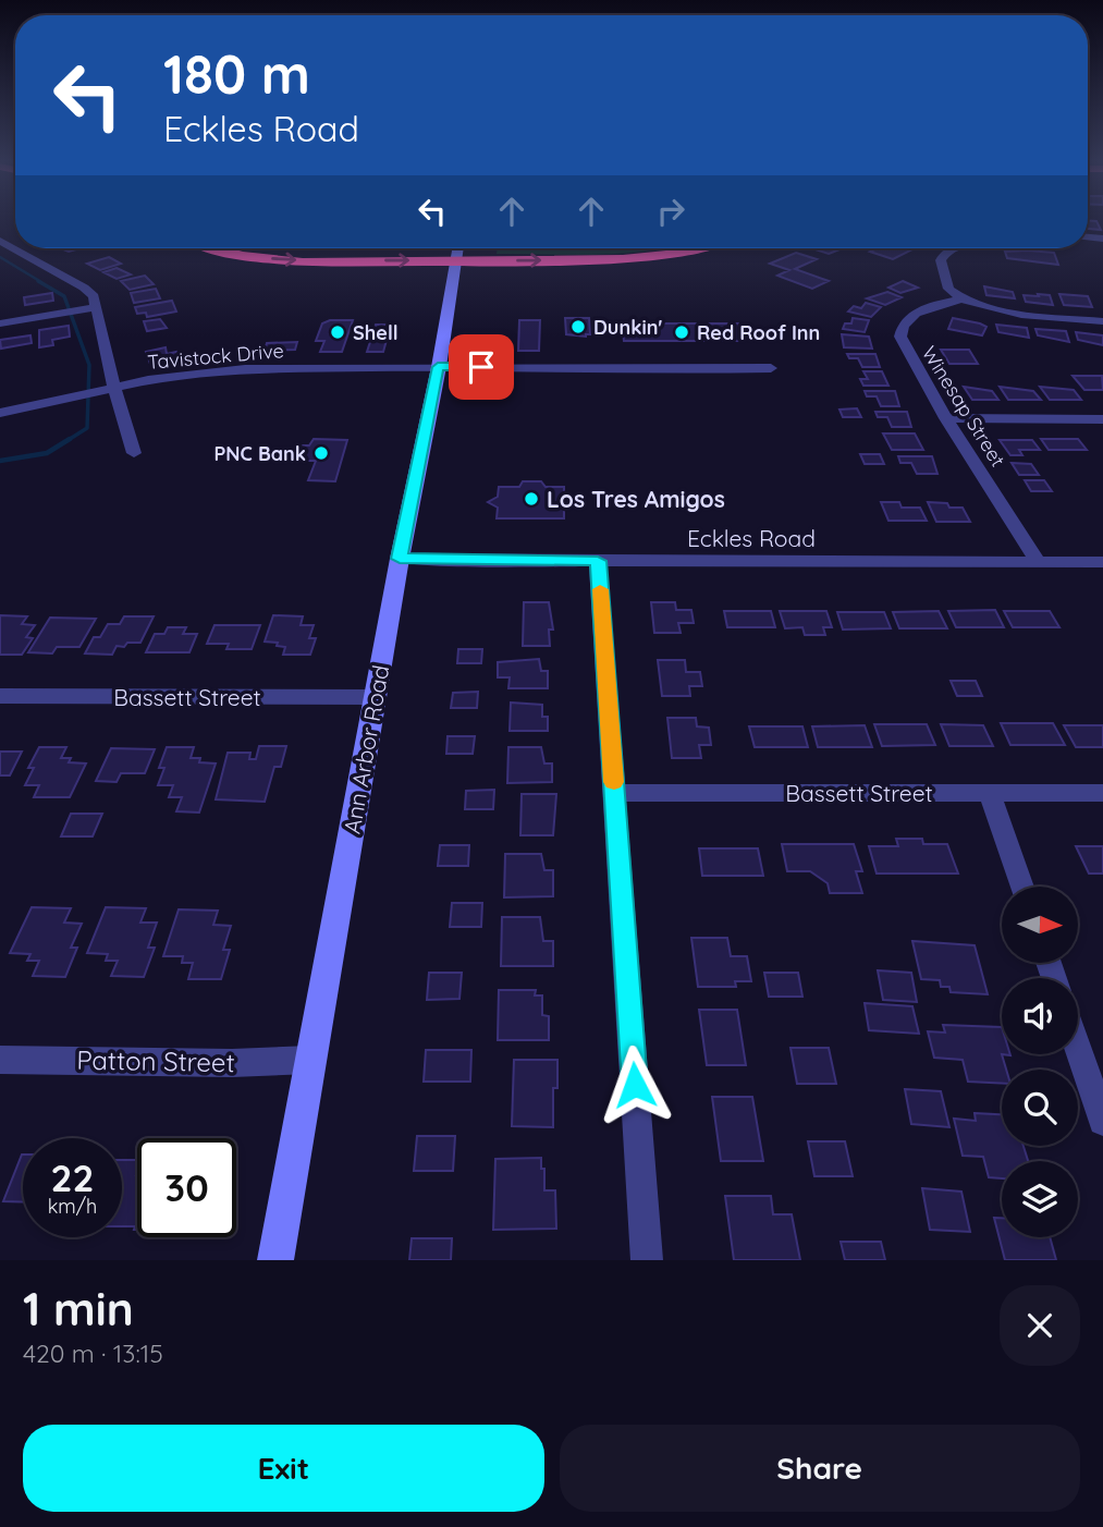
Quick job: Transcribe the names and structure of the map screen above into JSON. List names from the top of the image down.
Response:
{
  "streets": {
    "main road": ["Ann Arbor Road"],
    "street": [
      "Tavistock Drive",
      "Winesap Street",
      "Eckles Road",
      "Bassett Street",
      "Patton Street"
    ]
  },
  "crossings": [
    ["Tavistock Drive", "Ann Arbor Road"],
    ["Winesap Street", "Eckles Road"],
    ["Eckles Road", "Ann Arbor Road"],
    ["Bassett Street", "Ann Arbor Road"],
    ["Ann Arbor Road", "Patton Street"]
  ],
  "places": [
    "Dunkin'",
    "Shell",
    "Red Roof Inn",
    "PNC Bank",
    "Los Tres Amigos"
  ],
  "north": "right",
  "page": {
    "turn": ["180 m", "Eckles Road"],
    "speed": "22 km/h",
    "limit": "30",
    "heading": ["1 min", "420 m · 13:15"],
    "buttons": ["Exit", "Share"]
  }
}
